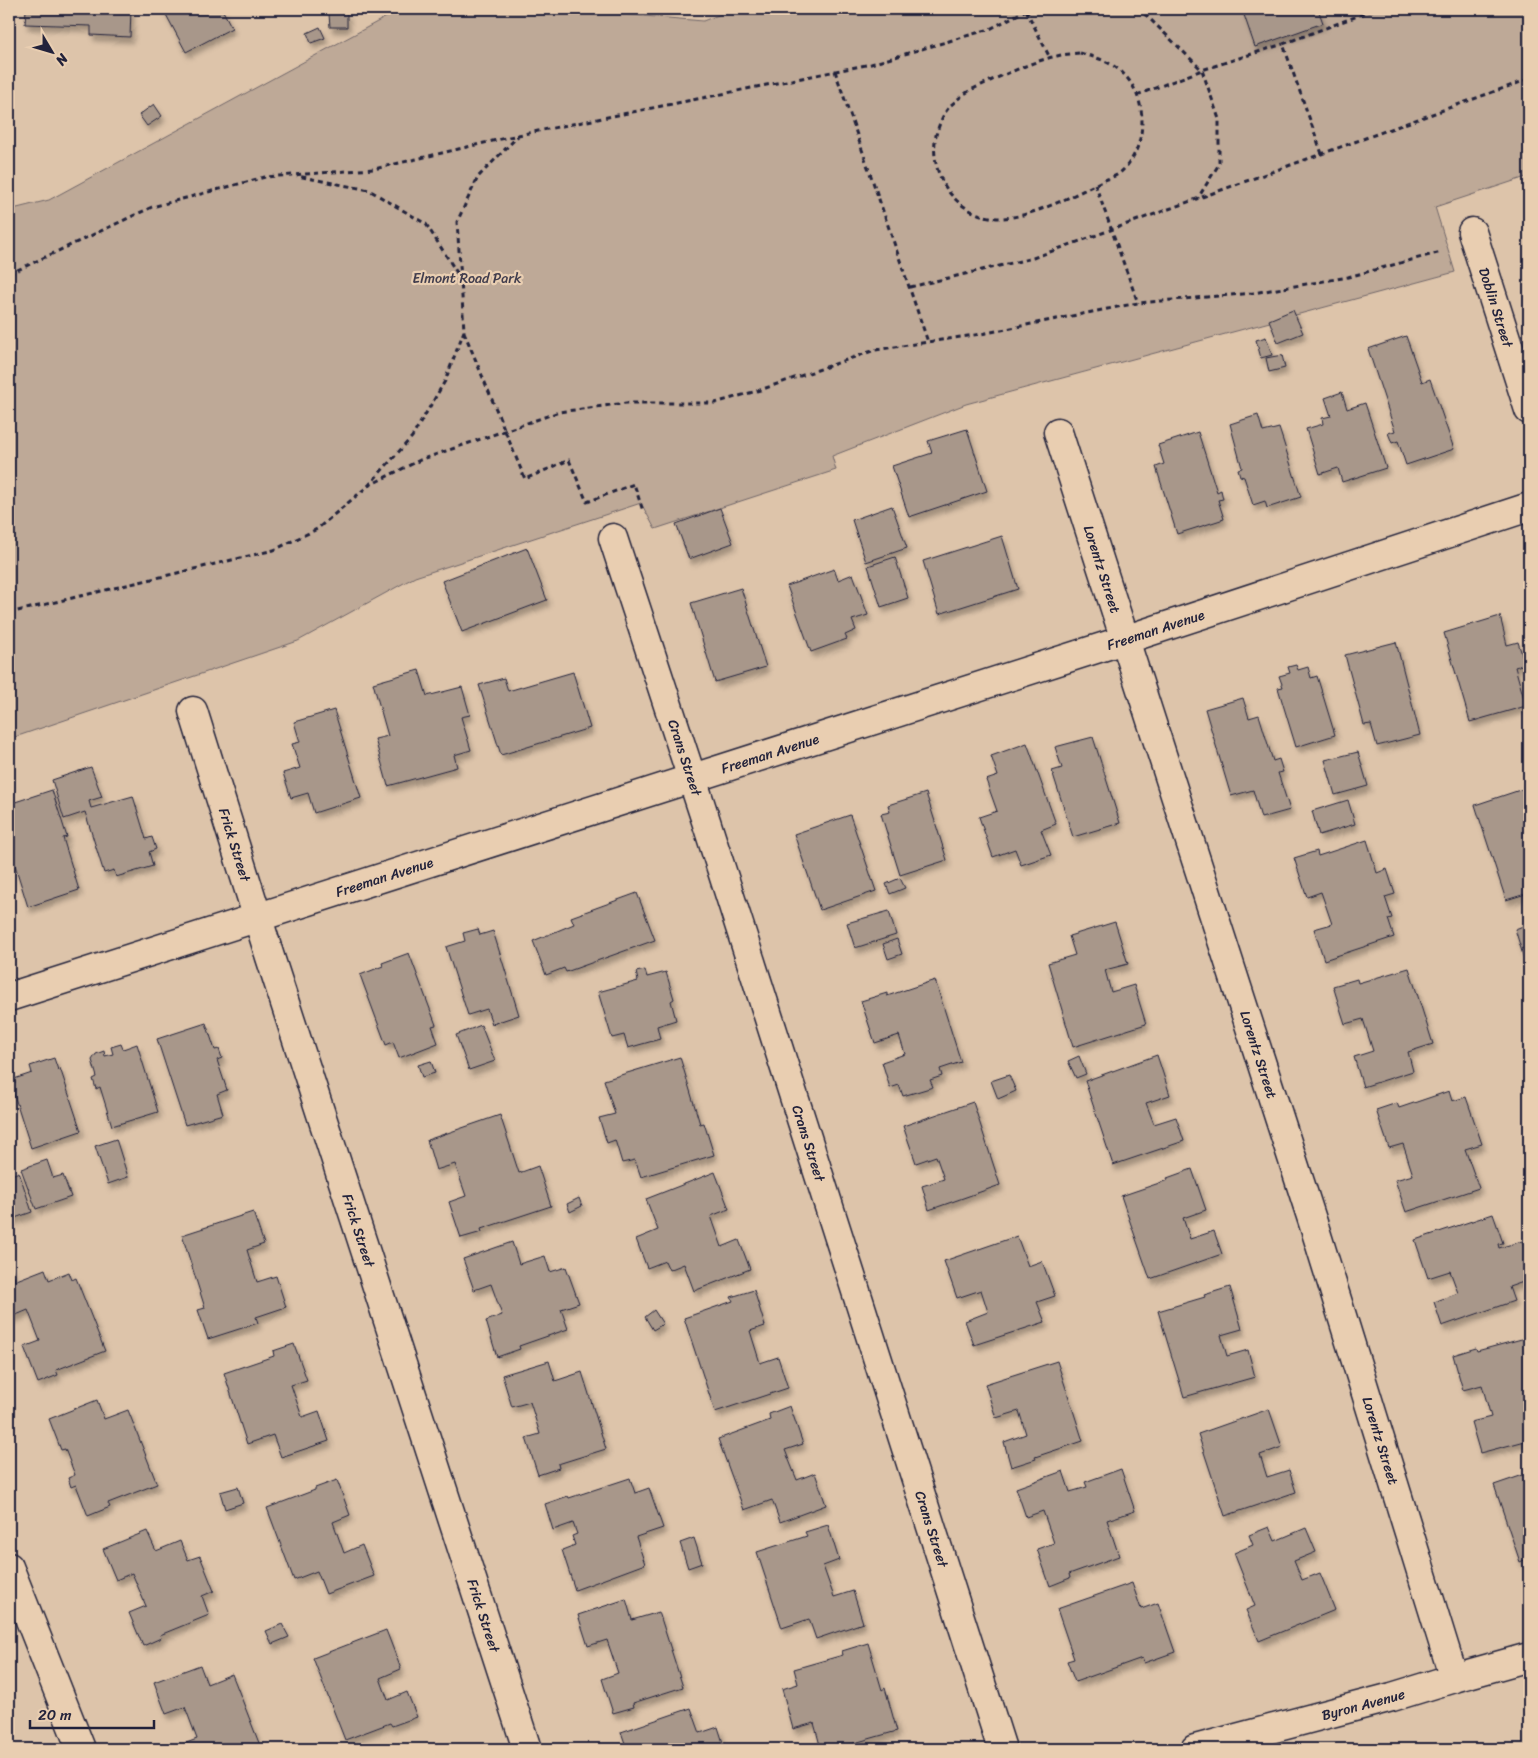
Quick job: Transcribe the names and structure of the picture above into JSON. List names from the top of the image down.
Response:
{
  "streets": {
    "street": [
      "Doblin Street",
      "Lorentz Street",
      "Freeman Avenue",
      "Crans Street",
      "Frick Street",
      "Byron Avenue"
    ]
  },
  "crossings": [
    ["Lorentz Street", "Freeman Avenue"],
    ["Lorentz Street", "Byron Avenue"],
    ["Freeman Avenue", "Crans Street"],
    ["Freeman Avenue", "Frick Street"]
  ],
  "parks": ["Elmont Road Park"],
  "scale_bar": "20 m",
  "north": "bottom right"
}
